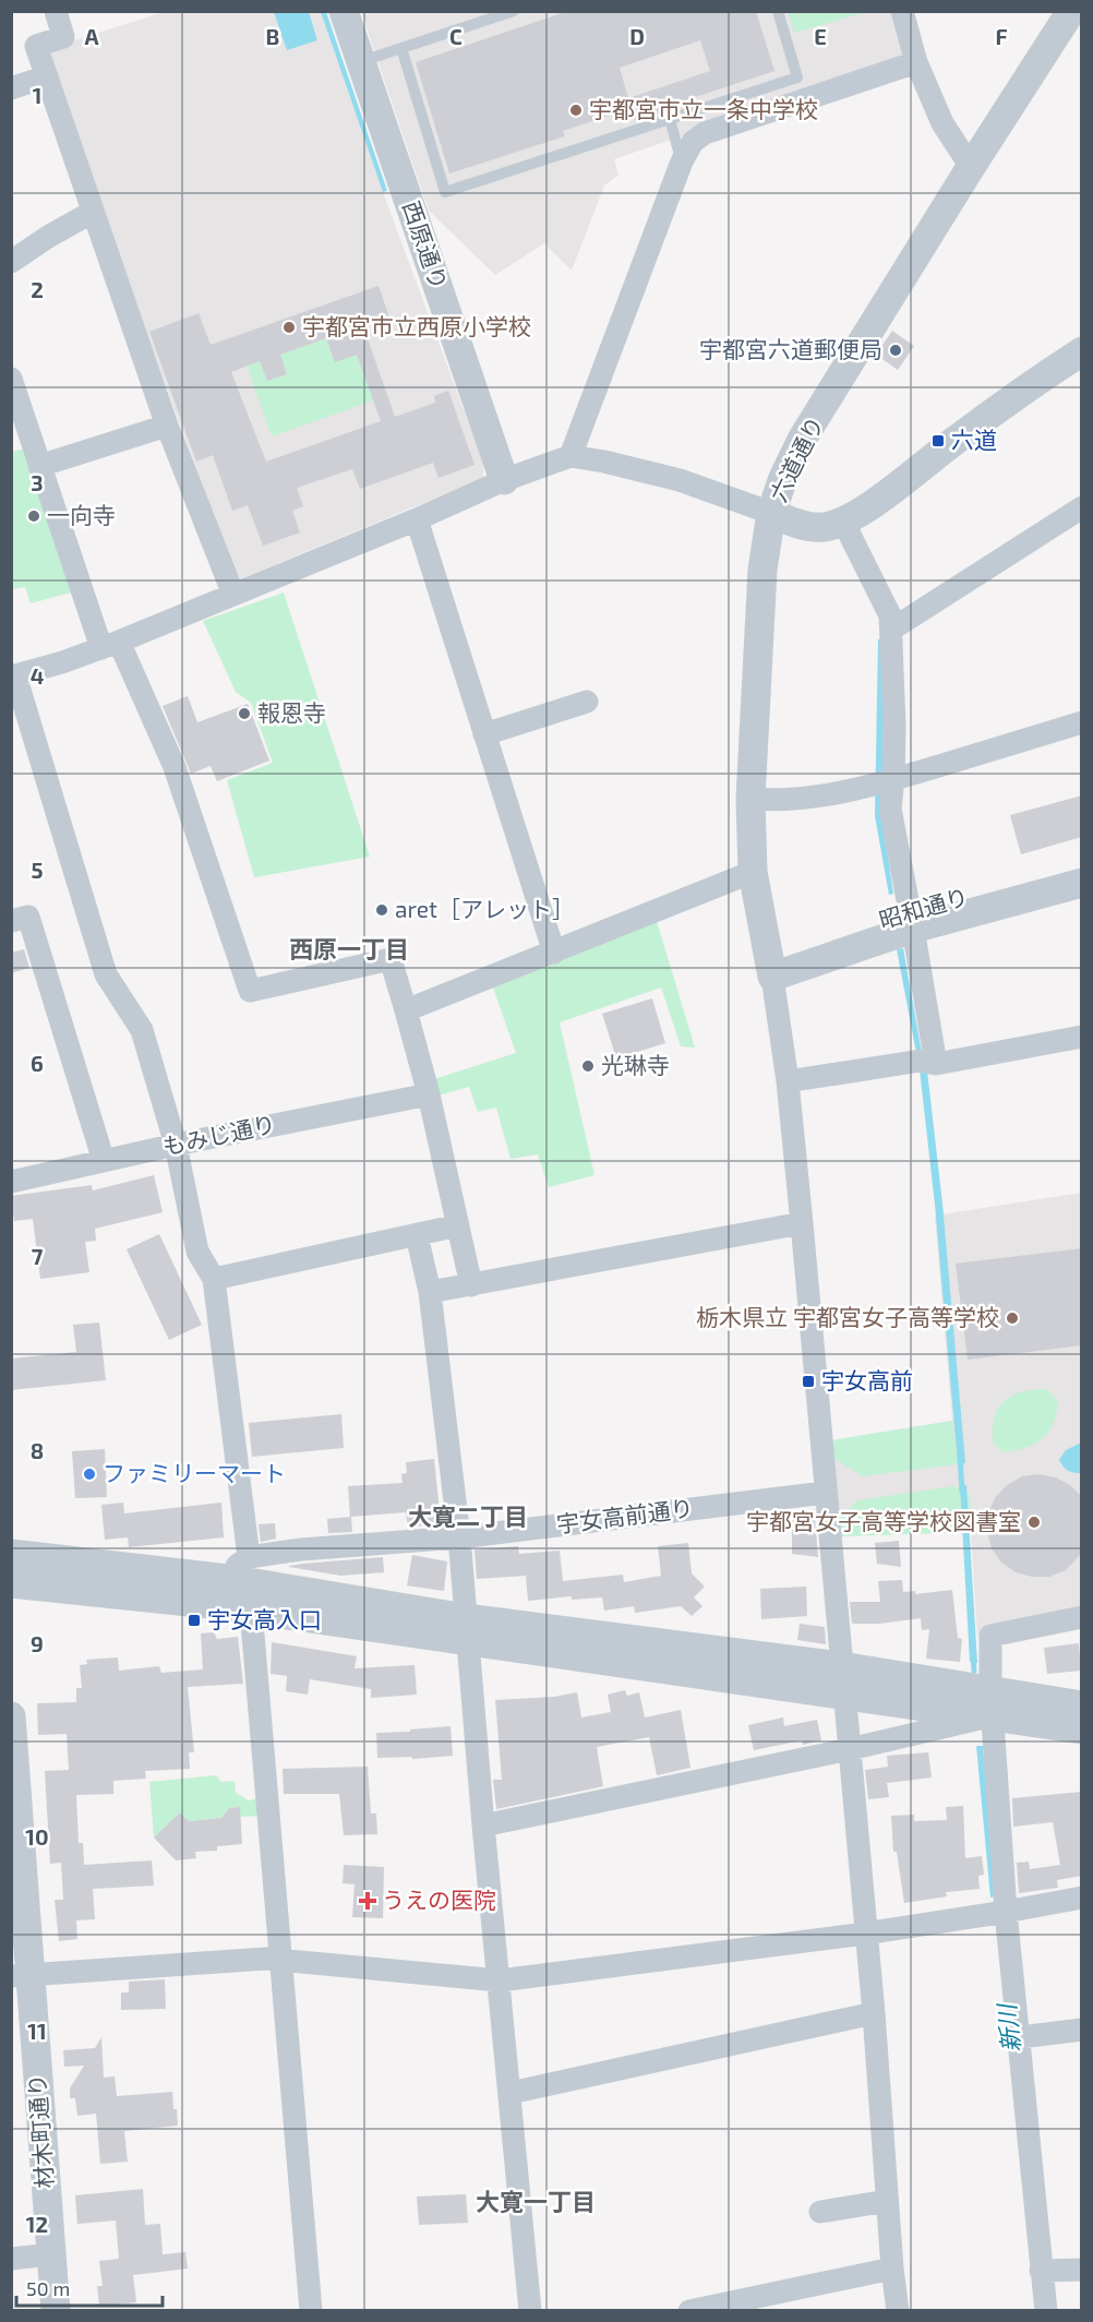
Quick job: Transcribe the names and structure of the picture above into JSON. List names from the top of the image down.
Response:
{
  "streets": {
    "street": [
      "西原通り",
      "六道通り",
      "昭和通り",
      "もみじ通り",
      "宇女高前通り",
      "材木町通り"
    ]
  },
  "crossings": [
    ["六道通り", "昭和通り"]
  ],
  "districts": ["西原一丁目", "大寛二丁目", "大寛一丁目"],
  "water": ["新川"],
  "places": {
    "other": [
      "宇都宮市立一条中学校",
      "宇都宮市立西原小学校",
      "宇都宮六道郵便局",
      "一向寺",
      "報恩寺",
      "aret［アレット］",
      "光琳寺",
      "栃木県立 宇都宮女子高等学校",
      "ファミリーマート",
      "宇都宮女子高等学校図書室"
    ],
    "transit": ["六道", "宇女高前", "宇女高入口"],
    "health": ["うえの医院"]
  },
  "scale_bar": "50 m",
  "grid": {
    "columns": [
      "A",
      "B",
      "C",
      "D",
      "E",
      "F"
    ],
    "rows": [
      "1",
      "2",
      "3",
      "4",
      "5",
      "6",
      "7",
      "8",
      "9",
      "10",
      "11",
      "12"
    ]
  }
}
